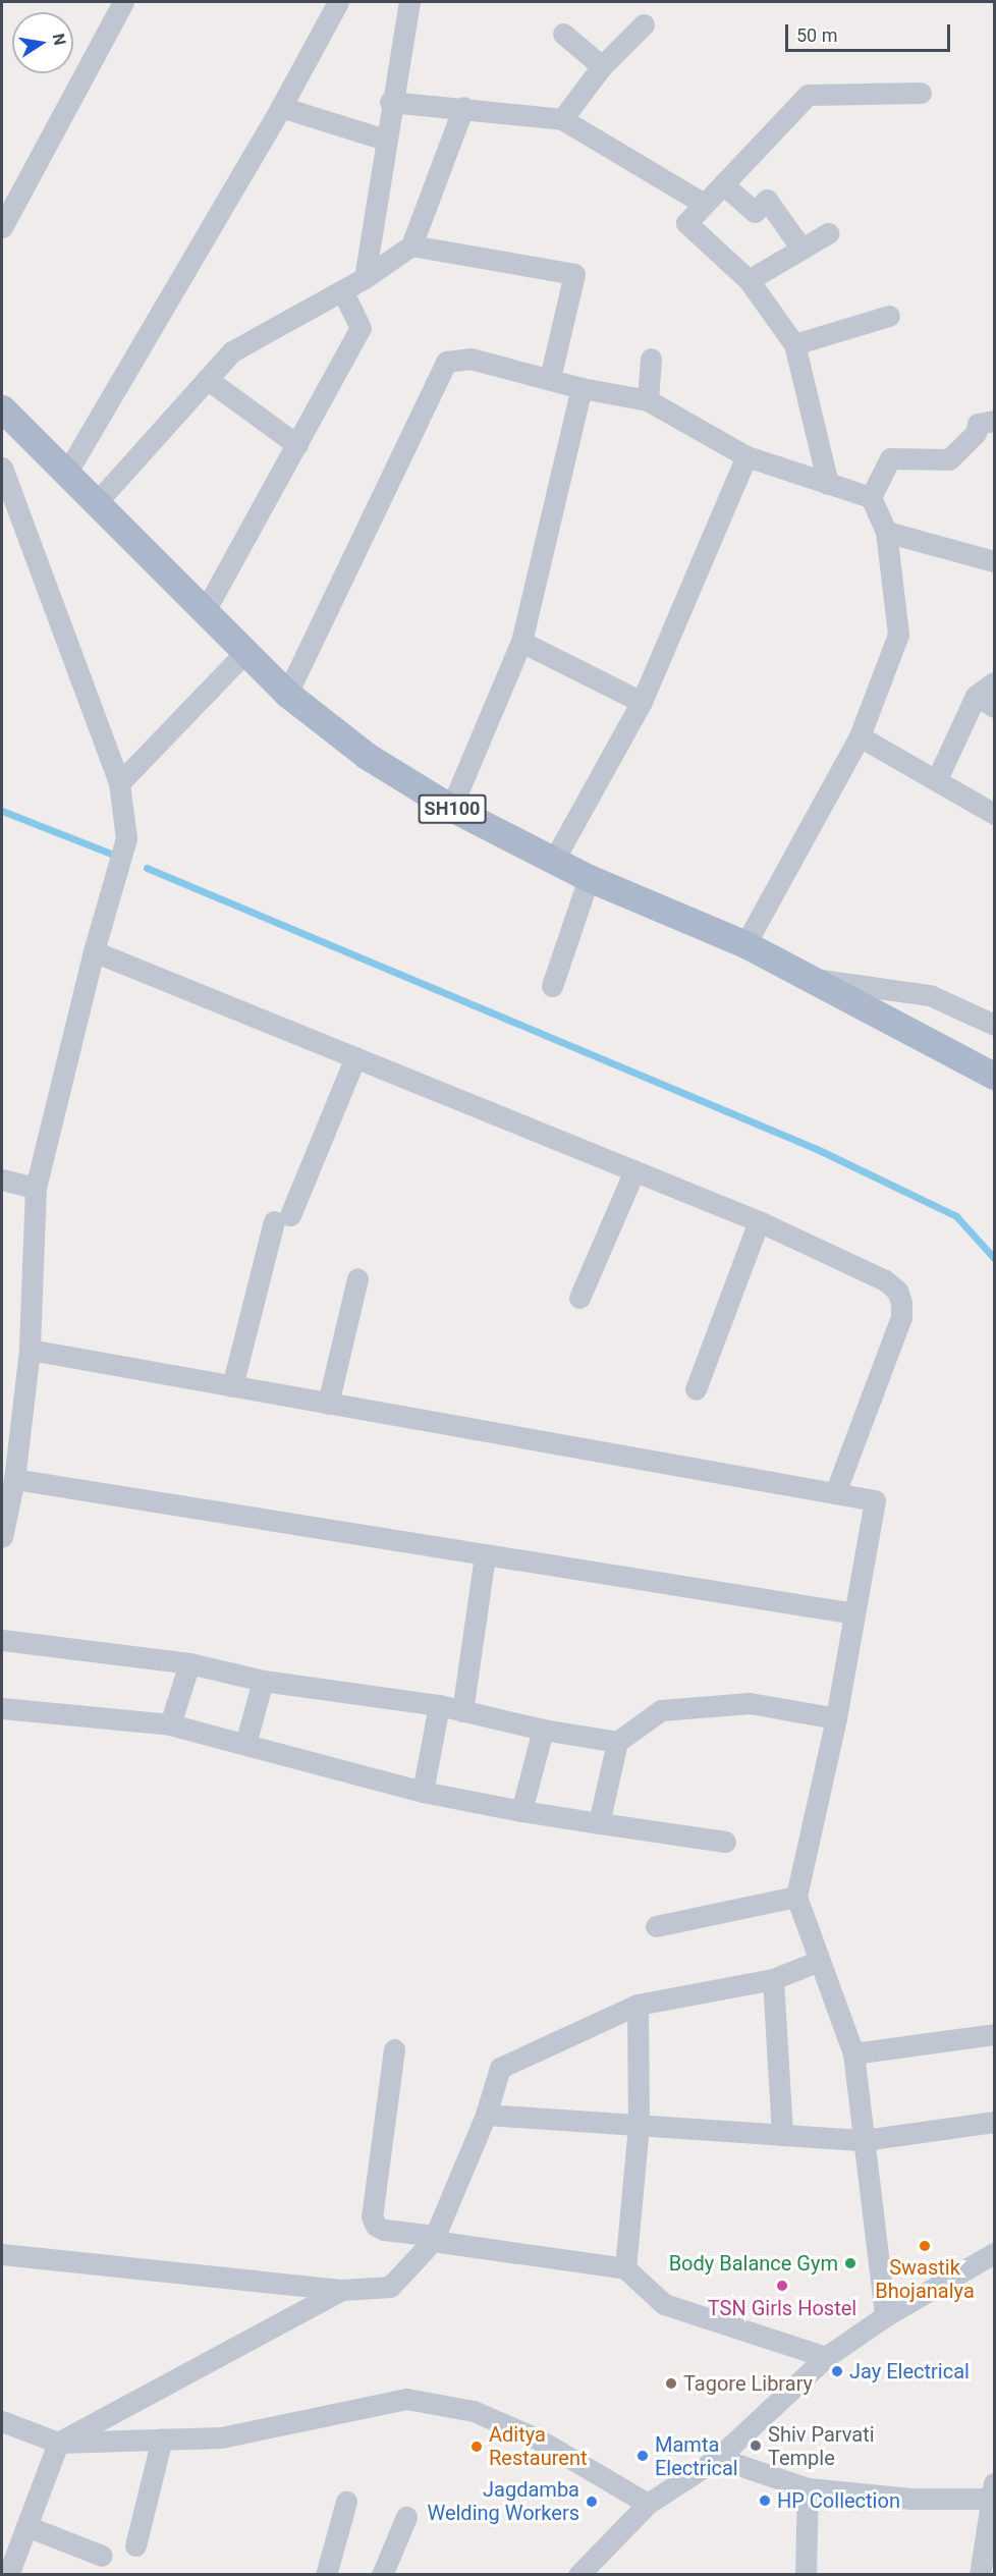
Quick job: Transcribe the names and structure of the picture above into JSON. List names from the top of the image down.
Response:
{
  "streets": {
    "main road": ["SH100"]
  },
  "places": [
    "Swastik Bhojanalya",
    "Body Balance Gym",
    "TSN Girls Hostel",
    "Jay Electrical",
    "Tagore Library",
    "Shiv Parvati Temple",
    "Aditya Restaurent",
    "Mamta Electrical",
    "HP Collection",
    "Jagdamba Welding Workers"
  ],
  "scale_bar": "50 m",
  "north": "right"
}
